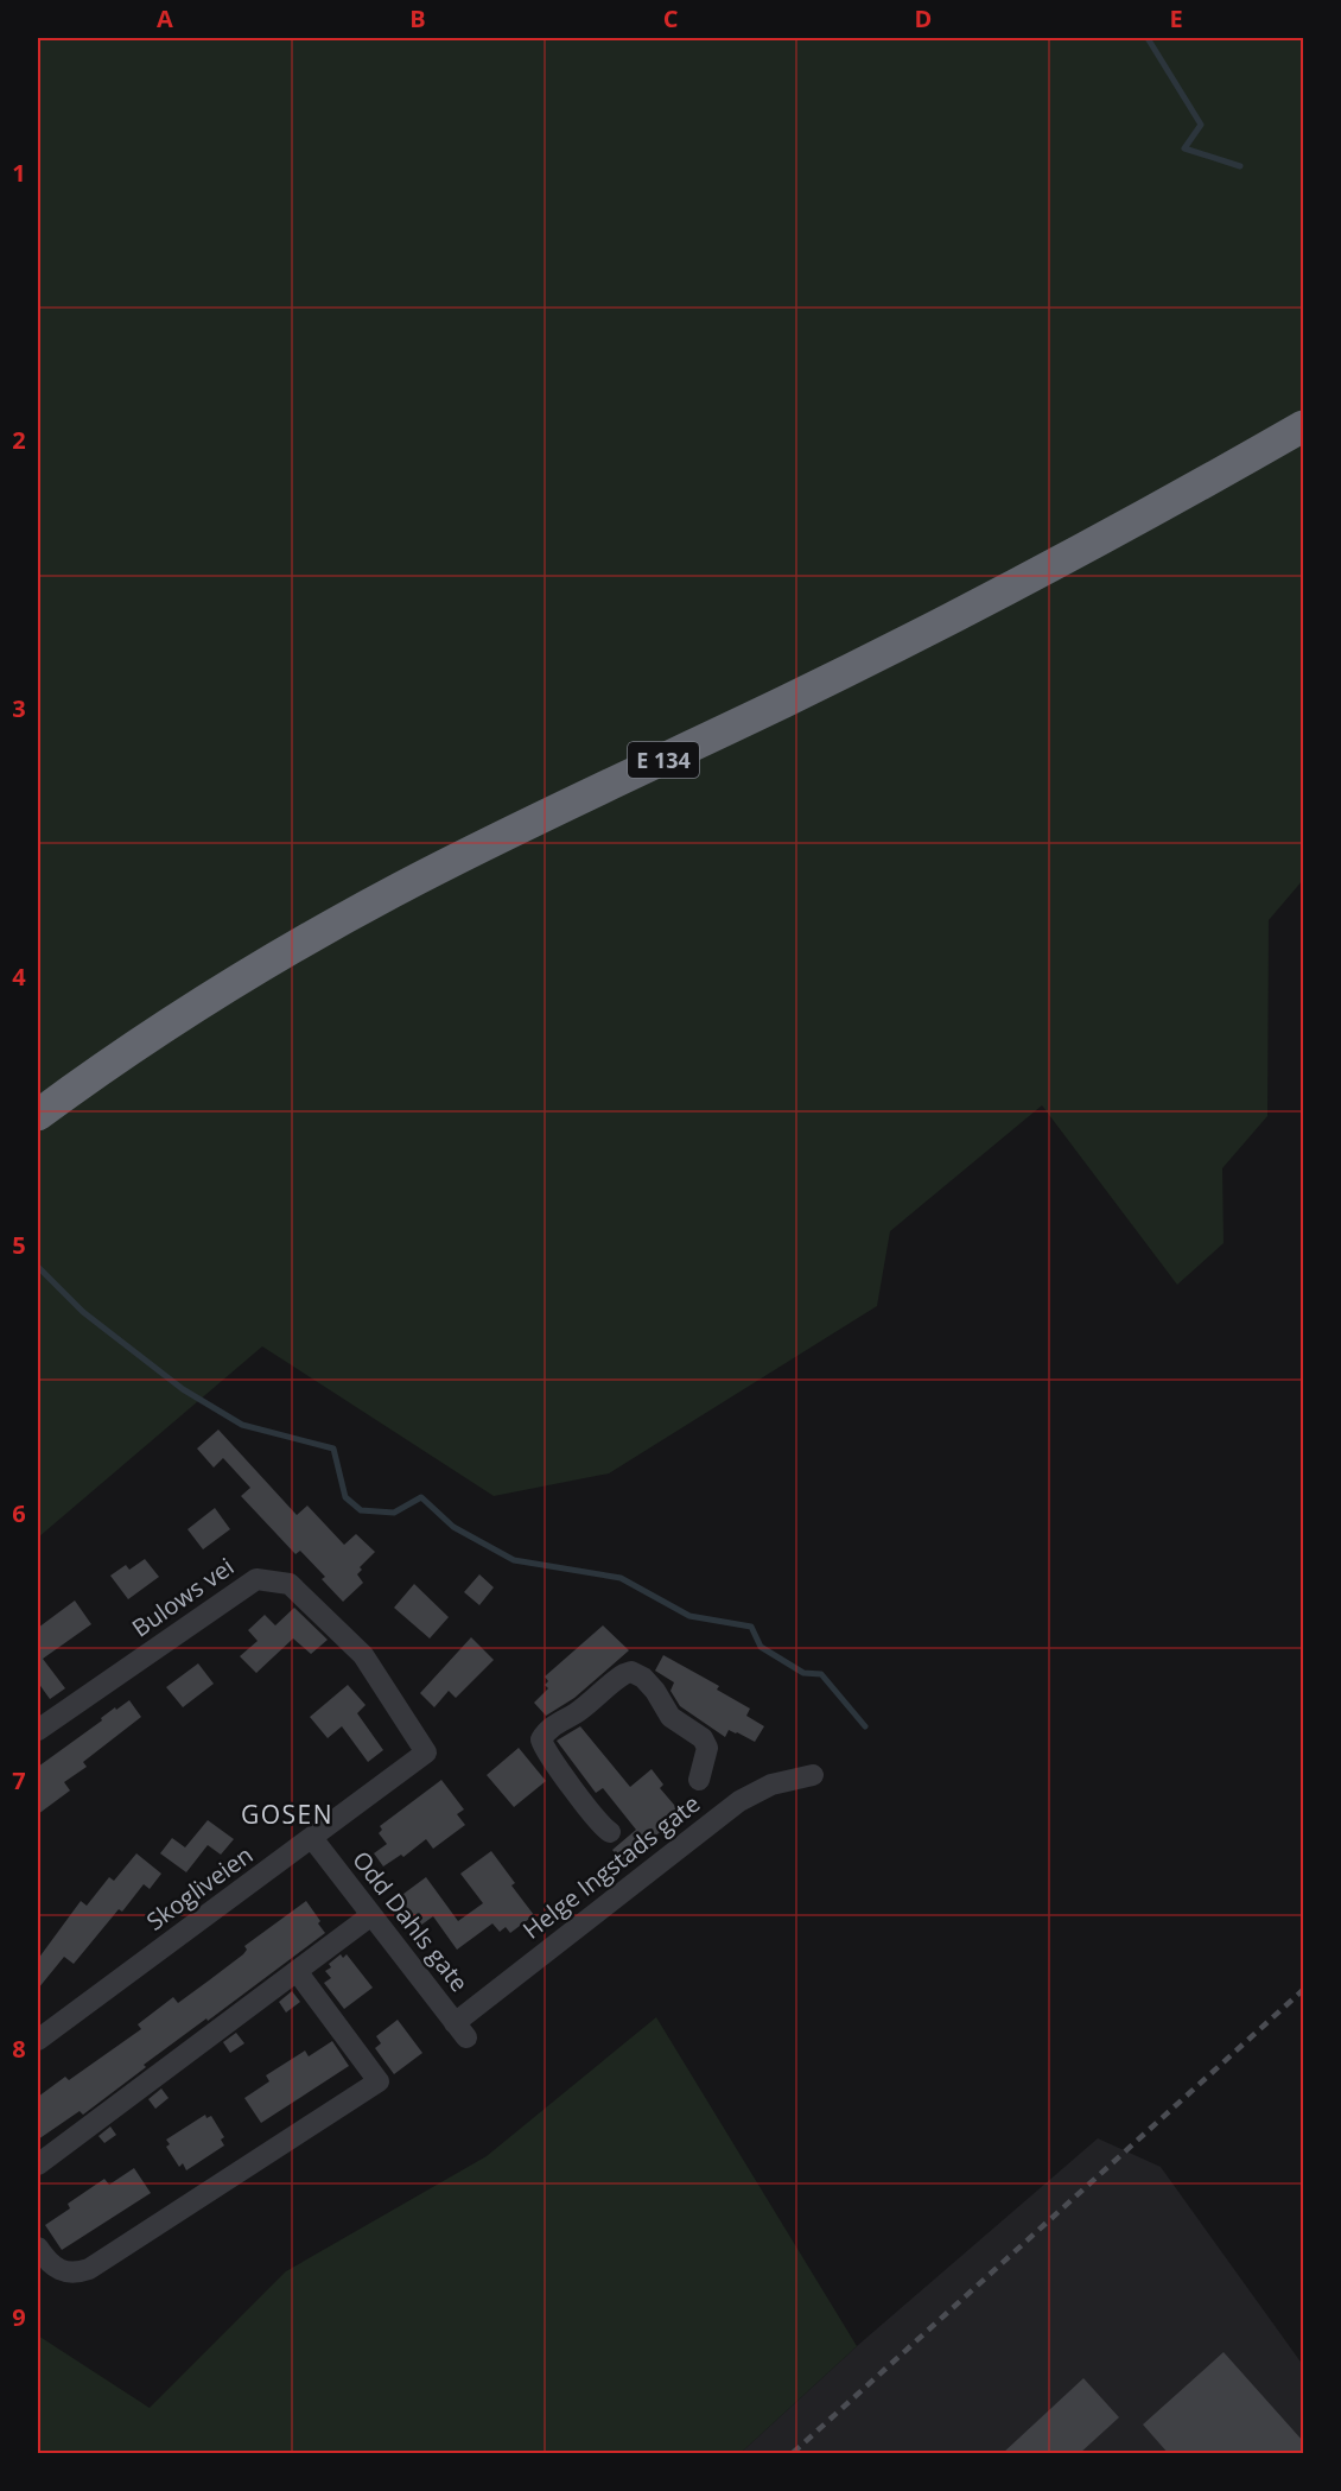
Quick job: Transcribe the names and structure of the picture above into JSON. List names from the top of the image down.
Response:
{
  "streets": {
    "highway": ["E 134"],
    "street": [
      "Bulows vei",
      "Helge Ingstads gate",
      "Skogliveien",
      "Odd Dahls gate"
    ]
  },
  "crossings": [
    ["Bulows vei", "Skogliveien"],
    ["Helge Ingstads gate", "Odd Dahls gate"],
    ["Skogliveien", "Odd Dahls gate"]
  ],
  "districts": ["GOSEN"],
  "grid": {
    "columns": [
      "A",
      "B",
      "C",
      "D",
      "E"
    ],
    "rows": [
      "1",
      "2",
      "3",
      "4",
      "5",
      "6",
      "7",
      "8",
      "9"
    ]
  }
}
